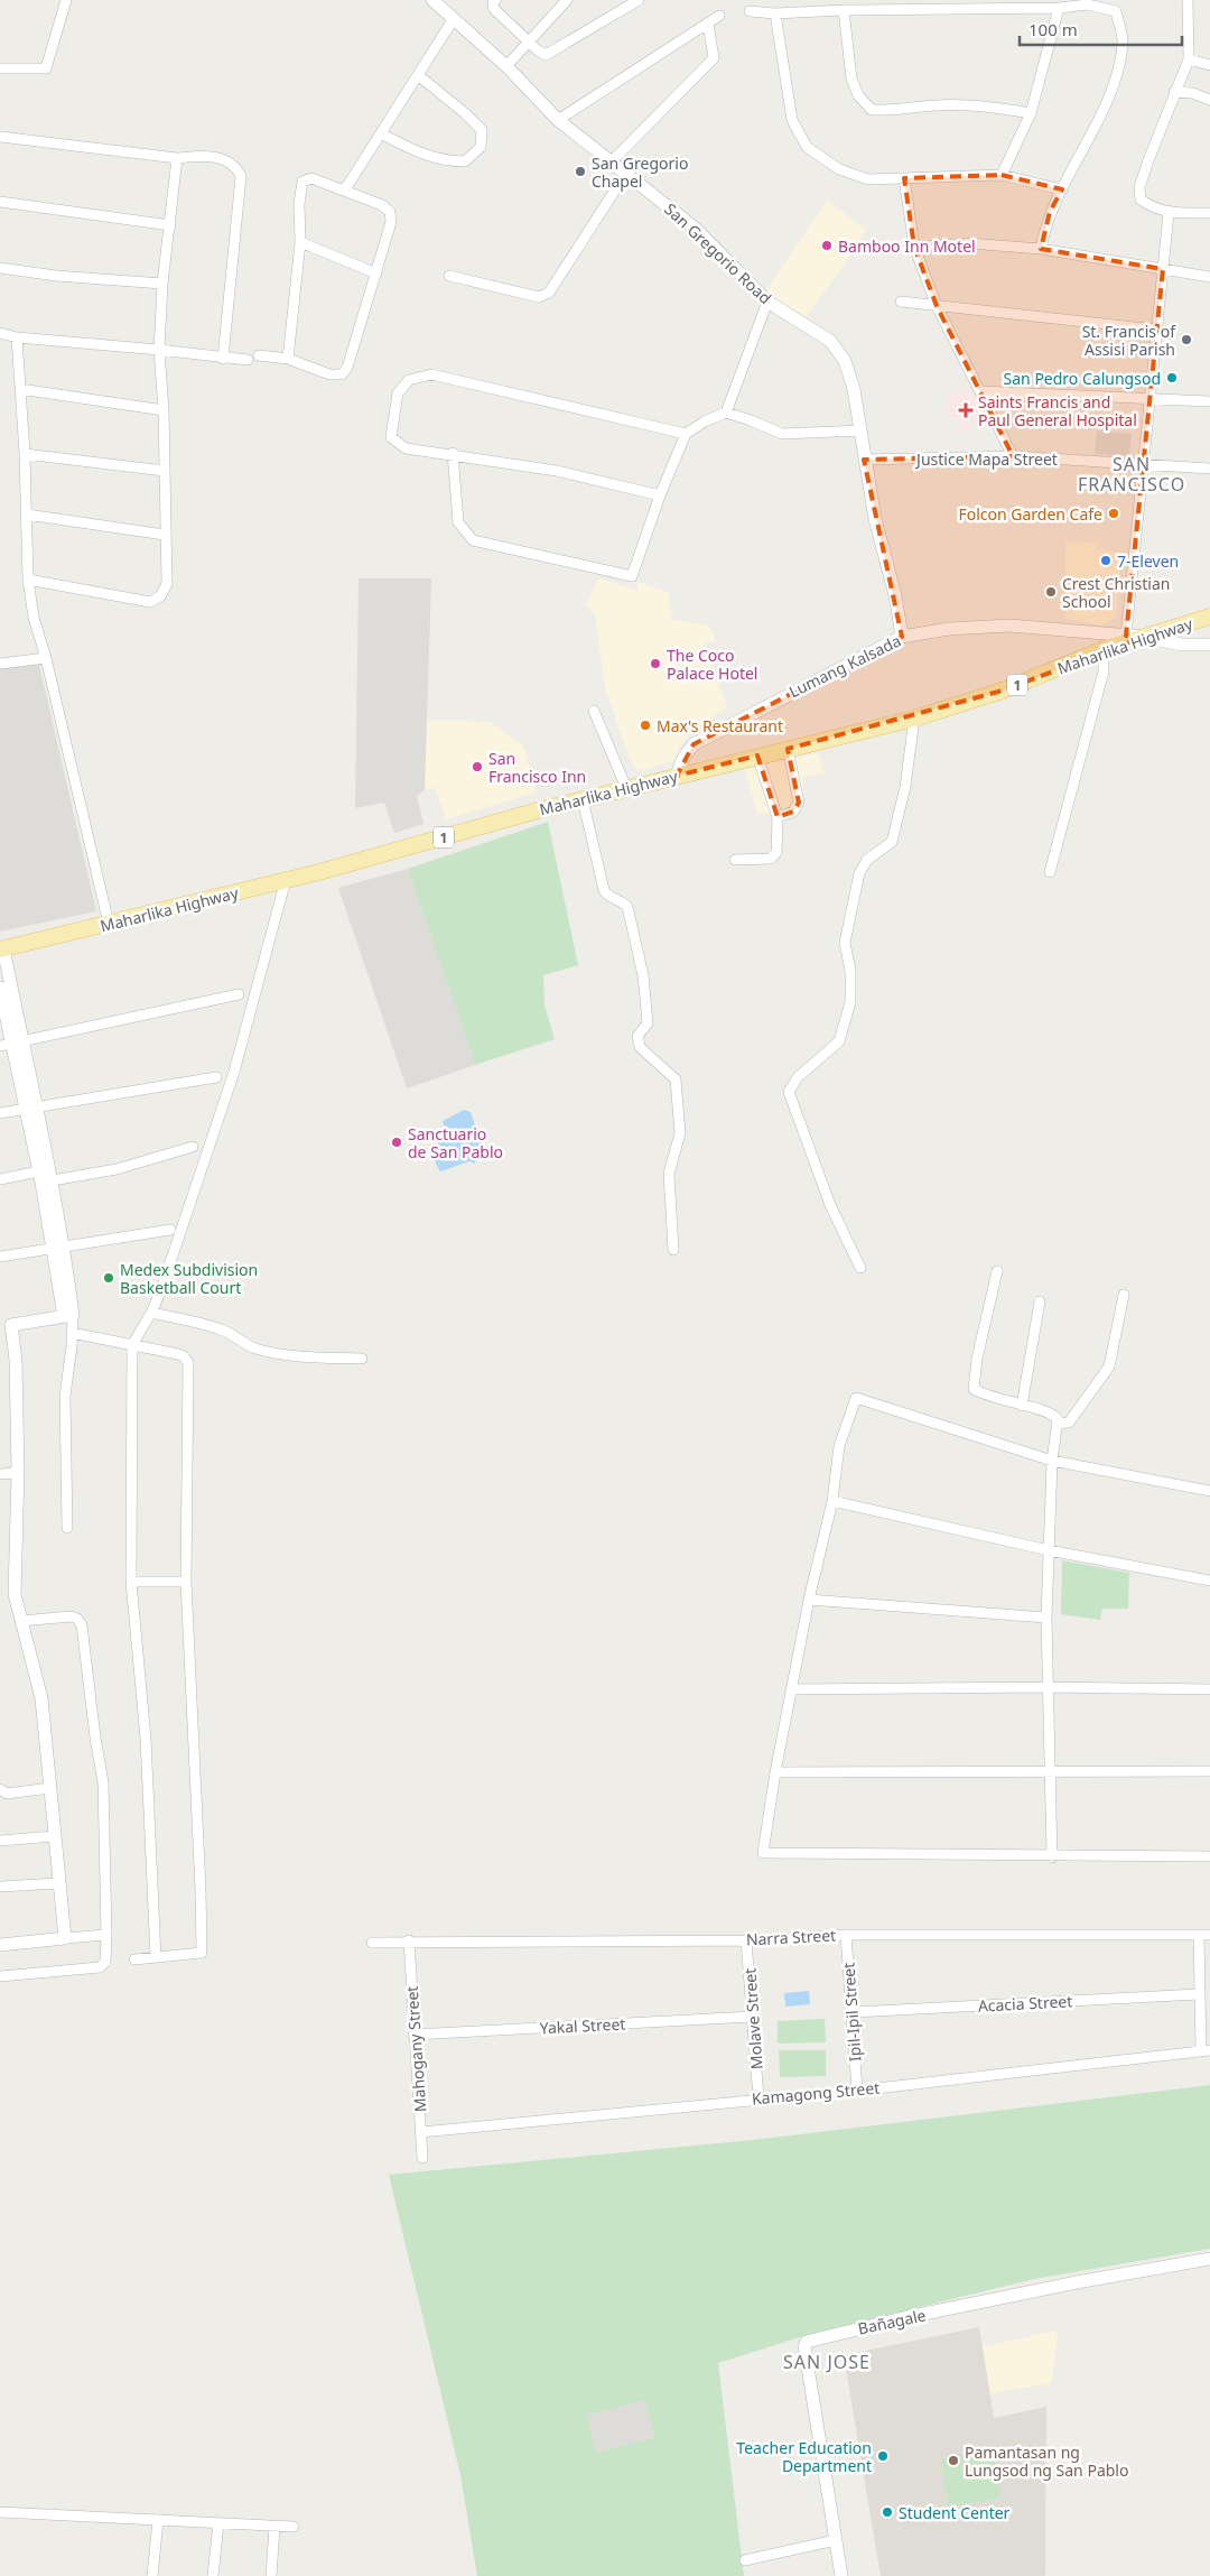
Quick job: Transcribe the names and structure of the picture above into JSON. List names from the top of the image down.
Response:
{
  "streets": {
    "main road": ["Maharlika Highway", "1"],
    "street": [
      "San Gregorio Road",
      "Justice Mapa Street",
      "Lumang Kalsada",
      "Narra Street",
      "Acacia Street",
      "Ipil-Ipil Street",
      "Molave Street",
      "Yakal Street",
      "Mahogany Street",
      "Kamagong Street",
      "Bañagale"
    ]
  },
  "crossings": [
    ["San Gregorio Road", "Justice Mapa Street"],
    ["San Gregorio Road", "Lumang Kalsada"],
    ["Maharlika Highway", "Lumang Kalsada"],
    ["Narra Street", "Ipil-Ipil Street"],
    ["Narra Street", "Molave Street"],
    ["Narra Street", "Mahogany Street"],
    ["Acacia Street", "Ipil-Ipil Street"],
    ["Ipil-Ipil Street", "Kamagong Street"],
    ["Molave Street", "Yakal Street"],
    ["Molave Street", "Kamagong Street"],
    ["Yakal Street", "Mahogany Street"],
    ["Mahogany Street", "Kamagong Street"]
  ],
  "districts": ["SAN FRANCISCO", "SAN JOSE"],
  "places": {
    "other": [
      "San Gregorio Chapel",
      "Bamboo Inn Motel",
      "St. Francis of Assisi Parish",
      "San Pedro Calungsod",
      "Folcon Garden Cafe",
      "7-Eleven",
      "Crest Christian School",
      "The Coco Palace Hotel",
      "Max's Restaurant",
      "San Francisco Inn",
      "Sanctuario de San Pablo",
      "Medex Subdivision Basketball Court",
      "Teacher Education Department",
      "Pamantasan ng Lungsod ng San Pablo",
      "Student Center"
    ],
    "health": ["Saints Francis and Paul General Hospital"]
  },
  "scale_bar": "100 m"
}
